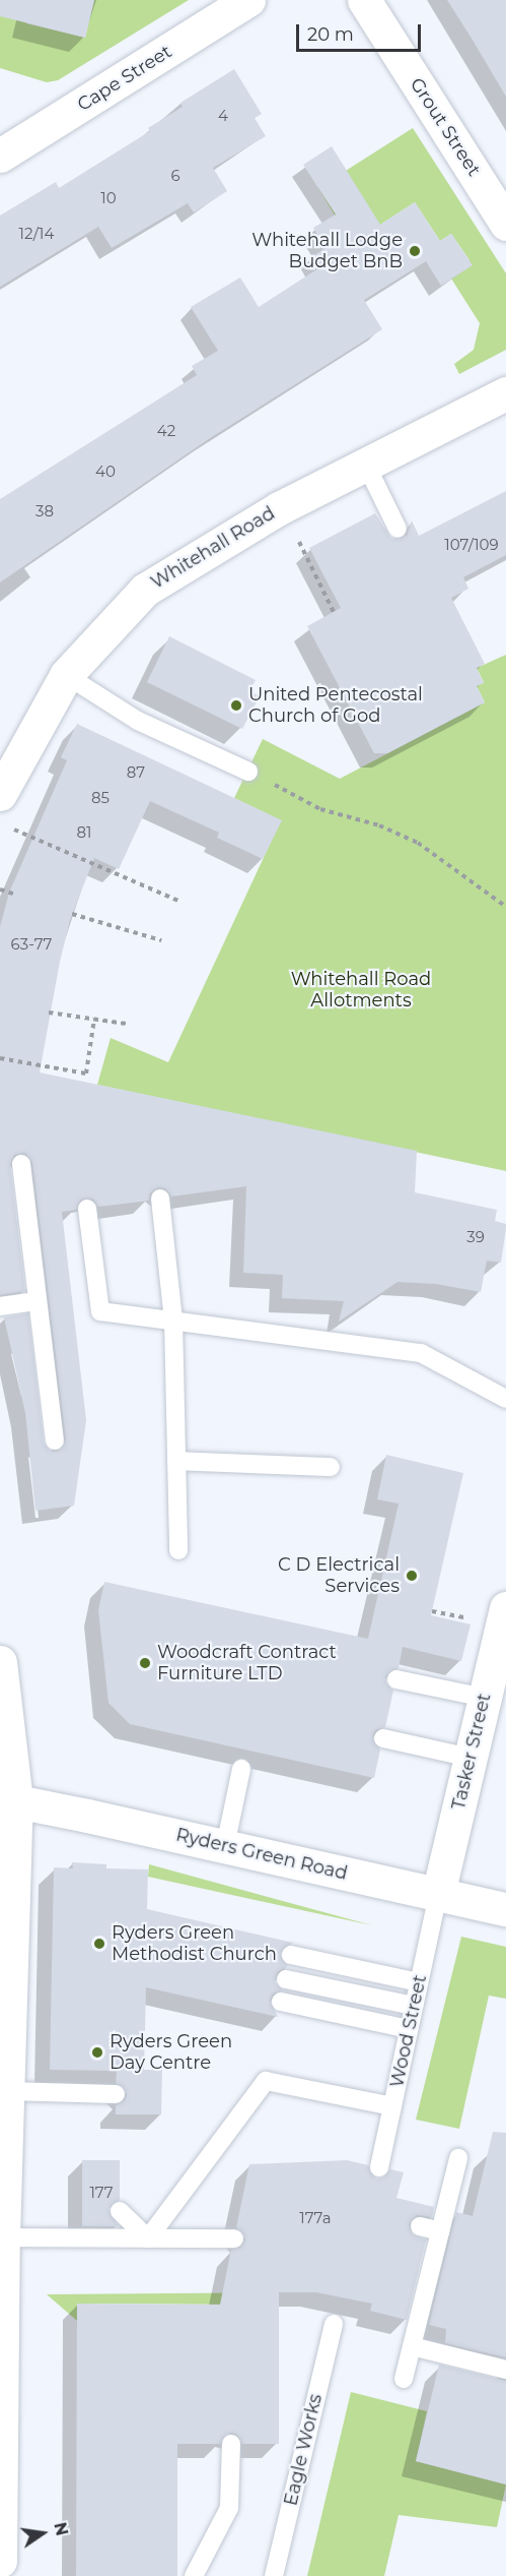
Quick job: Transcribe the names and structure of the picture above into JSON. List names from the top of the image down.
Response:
{
  "streets": {
    "street": [
      "Cape Street",
      "Grout Street",
      "Whitehall Road",
      "Tasker Street",
      "Ryders Green Road"
    ],
    "lane": ["Wood Street", "Eagle Works"]
  },
  "crossings": [
    ["Tasker Street", "Ryders Green Road"],
    ["Tasker Street", "Wood Street"],
    ["Ryders Green Road", "Wood Street"]
  ],
  "parks": ["Whitehall Road Allotments"],
  "places": [
    "Whitehall Lodge Budget BnB",
    "United Pentecostal Church of God",
    "C D Electrical Services",
    "Woodcraft Contract Furniture LTD",
    "Ryders Green Methodist Church",
    "Ryders Green Day Centre"
  ],
  "house_numbers": [
    "4",
    "6",
    "10",
    "12/14",
    "42",
    "40",
    "38",
    "107/109",
    "87",
    "85",
    "81",
    "63-77",
    "39",
    "177",
    "177a"
  ],
  "scale_bar": "20 m",
  "north": "right"
}
